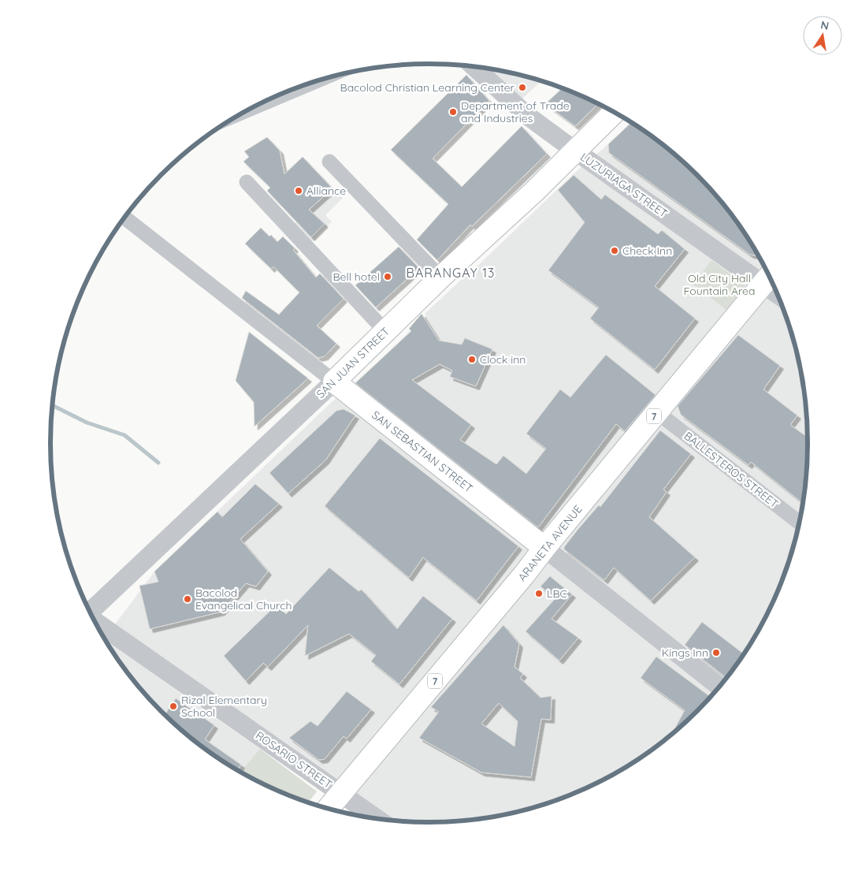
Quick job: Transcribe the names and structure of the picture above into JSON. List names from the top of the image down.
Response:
{
  "streets": {
    "main road": [
      "SAN JUAN STREET",
      "7",
      "SAN SEBASTIAN STREET",
      "ARANETA AVENUE"
    ],
    "street": ["LUZURIAGA STREET", "BALLESTEROS STREET", "ROSARIO STREET"]
  },
  "crossings": [
    ["LUZURIAGA STREET", "SAN JUAN STREET"],
    ["LUZURIAGA STREET", "ARANETA AVENUE"],
    ["SAN JUAN STREET", "SAN SEBASTIAN STREET"],
    ["SAN SEBASTIAN STREET", "ARANETA AVENUE"],
    ["BALLESTEROS STREET", "ARANETA AVENUE"],
    ["ARANETA AVENUE", "ROSARIO STREET"]
  ],
  "districts": ["BARANGAY 13"],
  "parks": ["Old City Hall Fountain Area"],
  "places": [
    "Bacolod Christian Learning Center",
    "Department of Trade and Industries",
    "Alliance",
    "Check Inn",
    "Bell hotel",
    "Clock inn",
    "LBC",
    "Bacolod Evangelical Church",
    "Kings Inn",
    "Rizal Elementary School"
  ],
  "north": "top"
}
